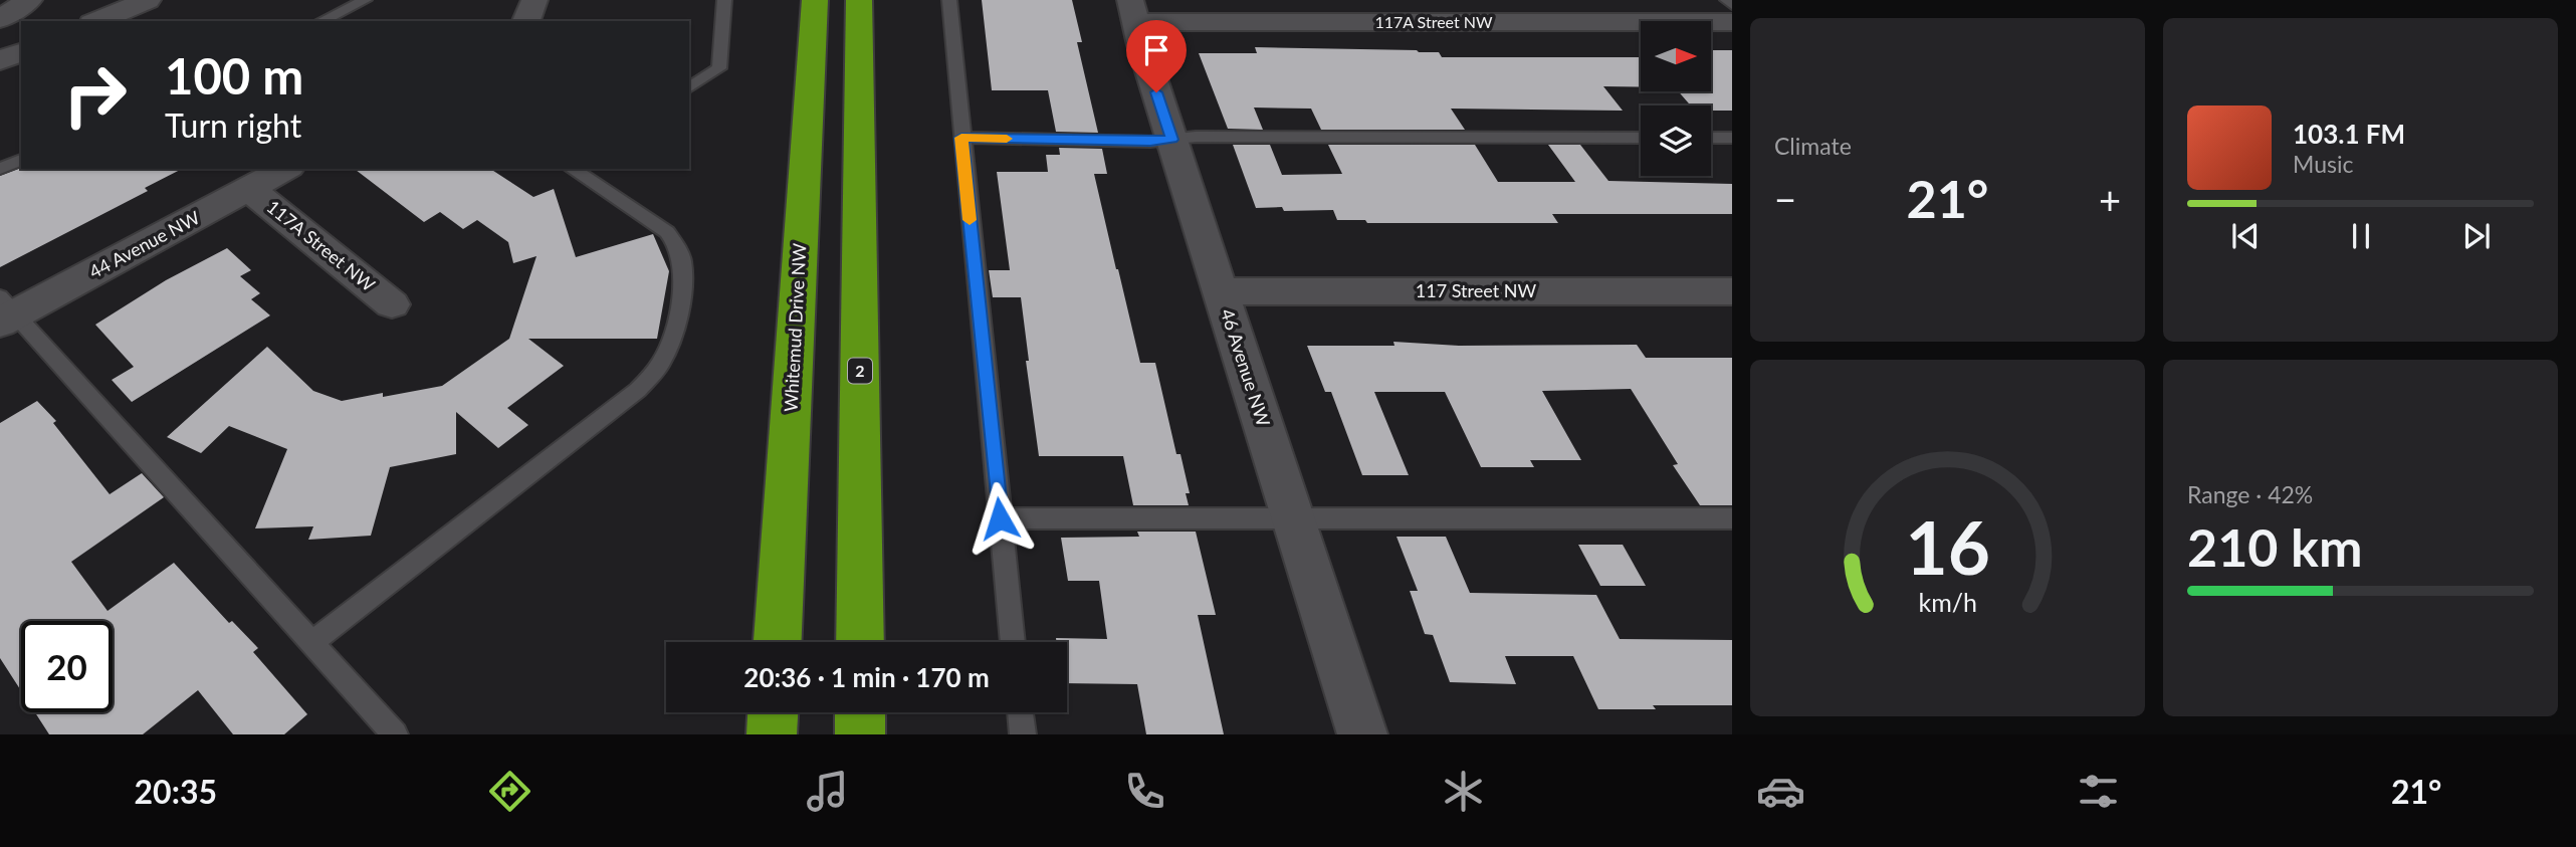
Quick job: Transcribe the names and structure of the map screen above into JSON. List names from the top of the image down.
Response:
{
  "streets": {
    "highway": ["Whitemud Drive NW", "2"],
    "street": [
      "117A Street NW",
      "44 Avenue NW",
      "117 Street NW",
      "46 Avenue NW"
    ]
  },
  "crossings": [
    ["117A Street NW", "44 Avenue NW"],
    ["117A Street NW", "46 Avenue NW"],
    ["117 Street NW", "46 Avenue NW"]
  ],
  "north": "right",
  "page": {
    "tile": [
      "Climate",
      ["Range · 42%", "210 km"]
    ],
    "turn": ["100 m", "Turn right"],
    "song": ["103.1 FM", "Music"],
    "heat": ["−", "21°", "+"],
    "limit": "20",
    "trip": "20:36 · 1 min · 170 m",
    "tabs": ["20:35", "21°"],
    "gauge": ["16", "km/h"]
  }
}
